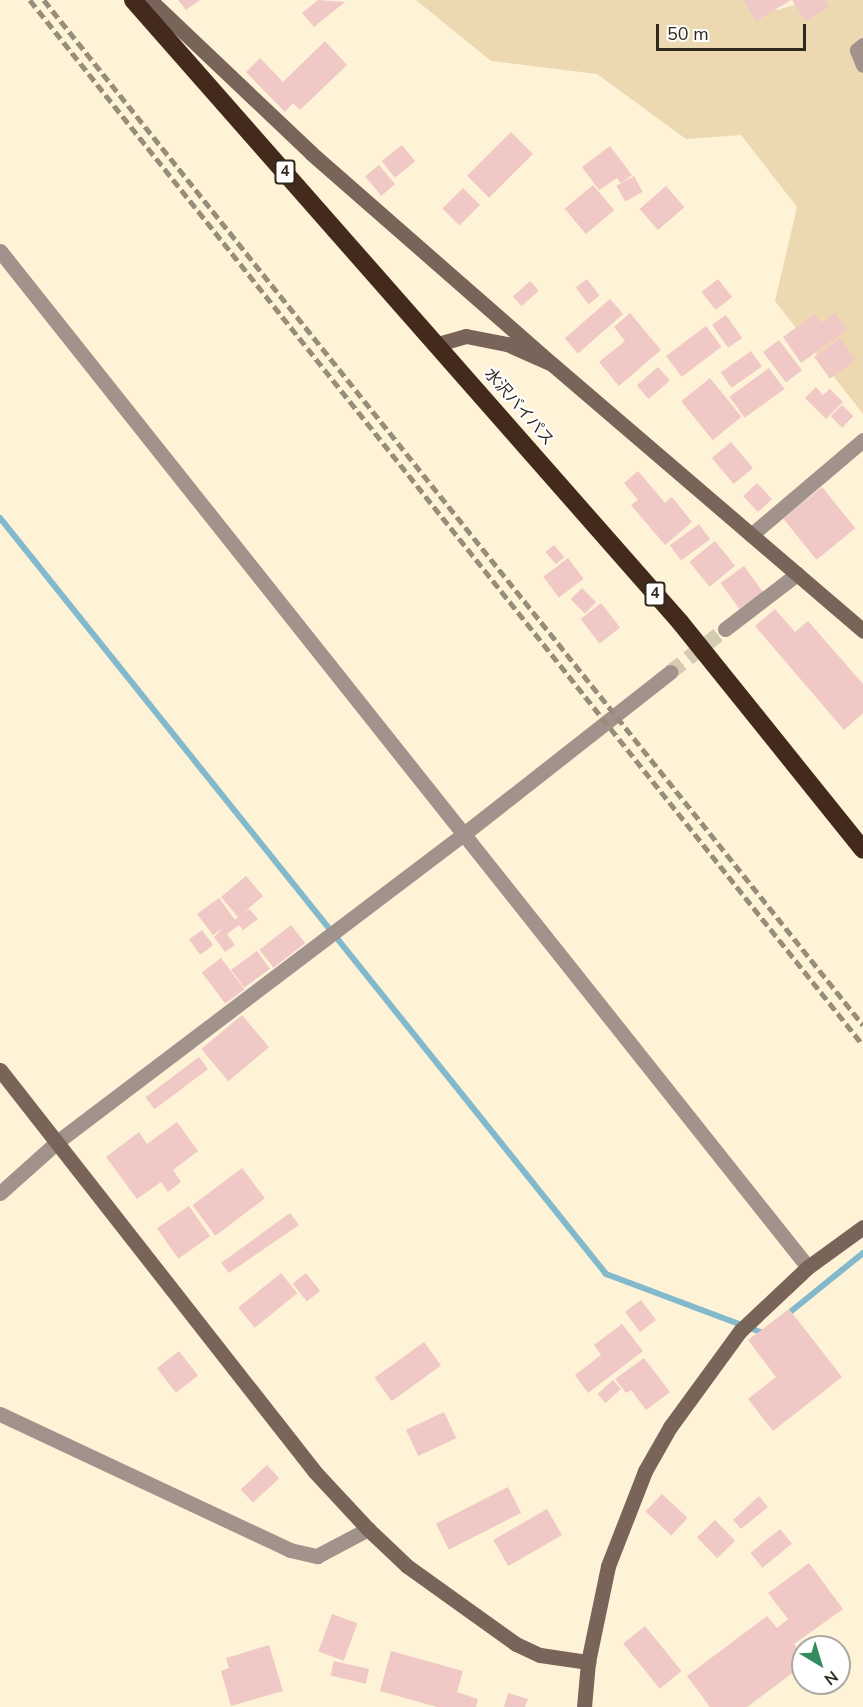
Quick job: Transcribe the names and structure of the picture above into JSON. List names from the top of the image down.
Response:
{
  "streets": {
    "highway": ["4", "水沢バイパス"]
  },
  "scale_bar": "50 m",
  "north": "bottom right"
}
